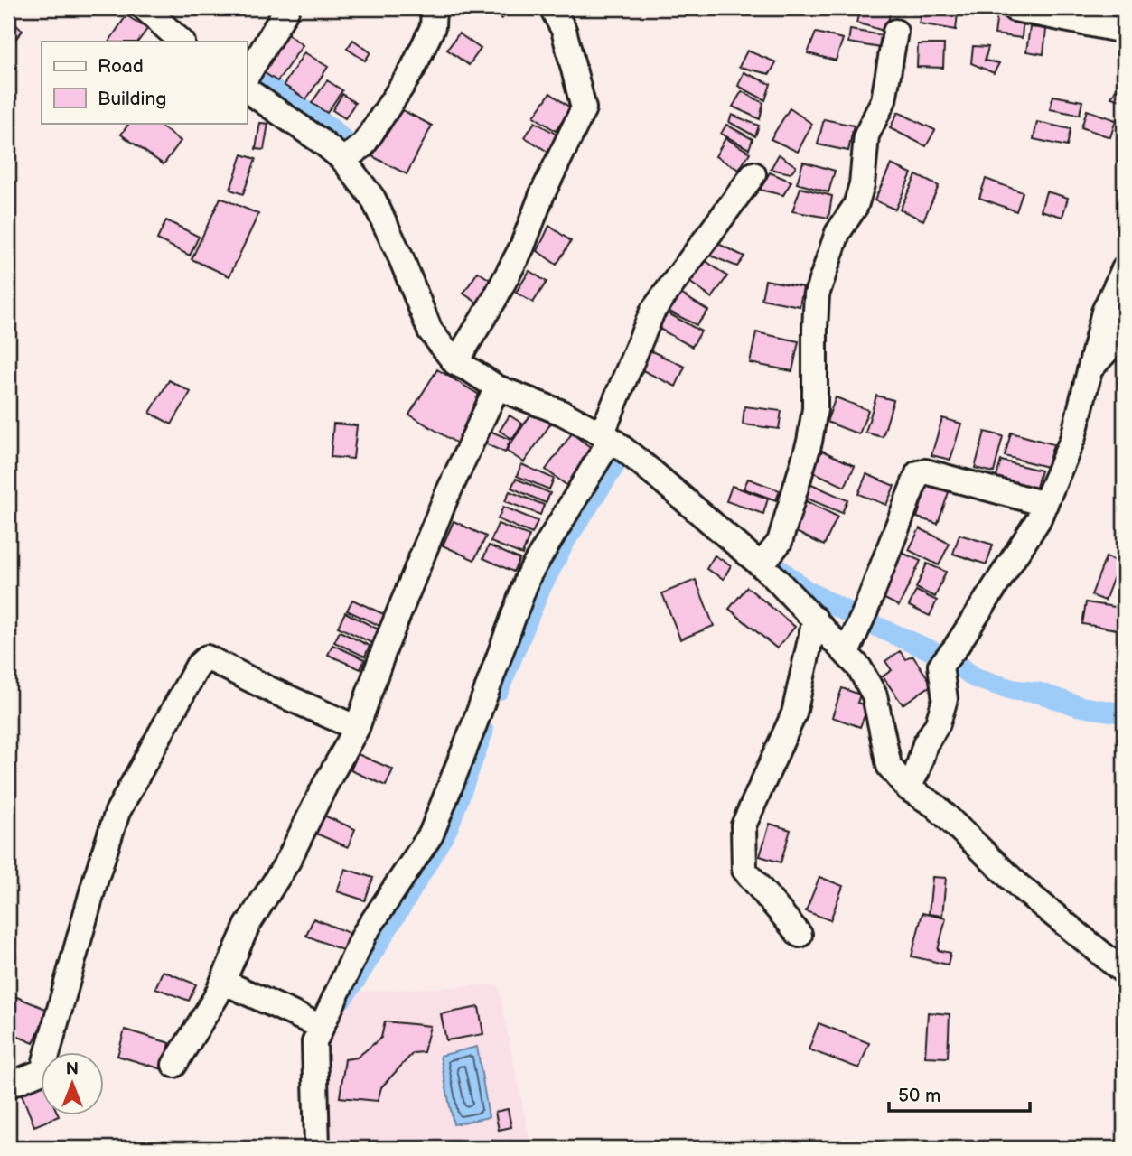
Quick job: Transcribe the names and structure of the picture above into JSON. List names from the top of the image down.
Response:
{
  "legend": ["Road", "Building"],
  "scale_bar": "50 m",
  "north": "top"
}
